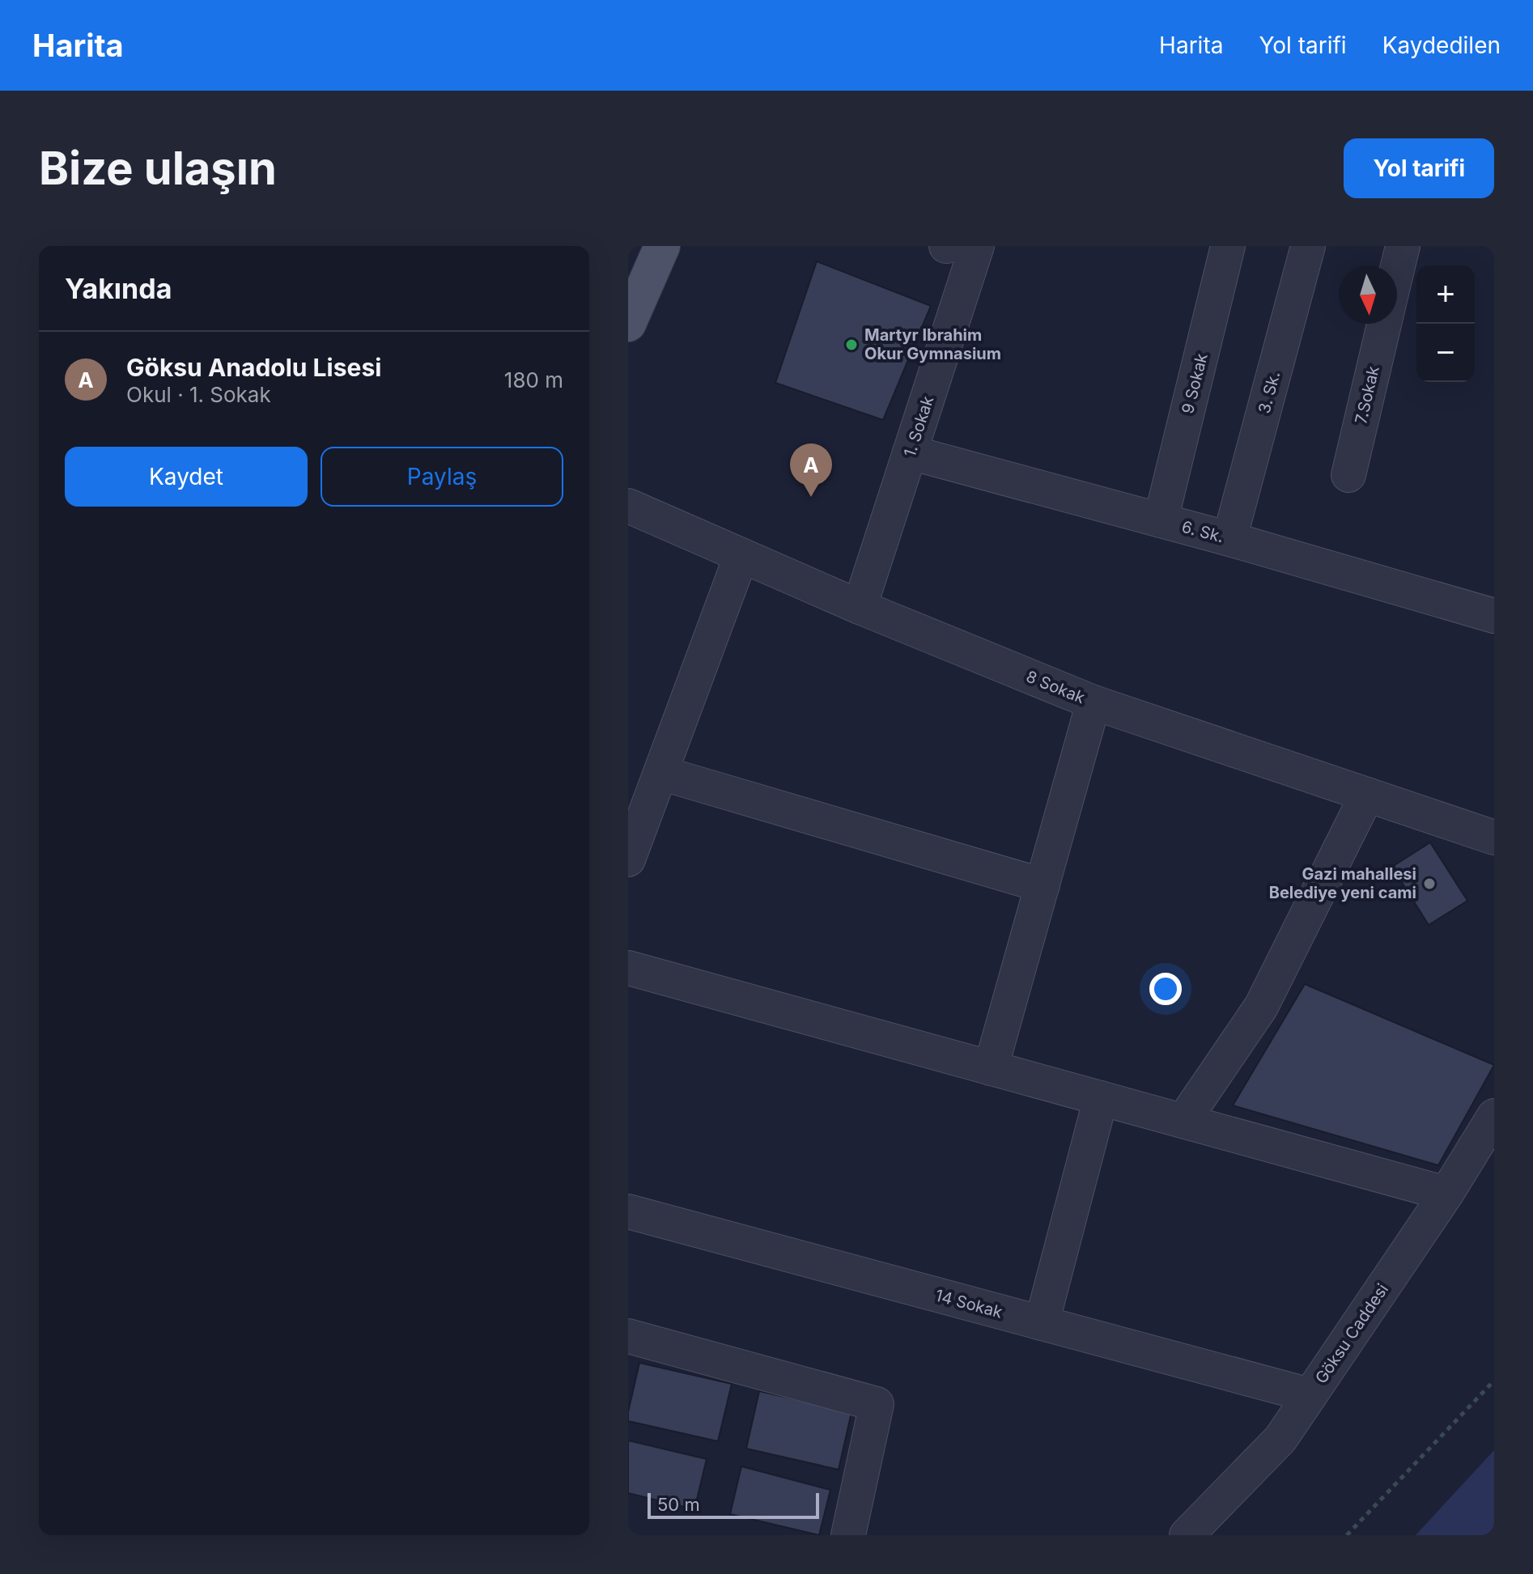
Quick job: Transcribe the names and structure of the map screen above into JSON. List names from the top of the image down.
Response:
{
  "streets": {
    "street": [
      "9 Sokak",
      "3. Sk.",
      "7.Sokak",
      "1. Sokak",
      "6. Sk.",
      "8 Sokak",
      "14 Sokak",
      "Göksu Caddesi"
    ]
  },
  "crossings": [
    ["9 Sokak", "6. Sk."],
    ["3. Sk.", "6. Sk."],
    ["1. Sokak", "6. Sk."],
    ["1. Sokak", "8 Sokak"],
    ["14 Sokak", "Göksu Caddesi"]
  ],
  "places": ["Martyr Ibrahim Okur Gymnasium", "Gazi mahallesi Belediye yeni cami"],
  "scale_bar": "50 m",
  "north": "bottom",
  "page": {
    "header": "Harita",
    "nav": ["Harita", "Yol tarifi", "Kaydedilen"],
    "buttons": [
      "Yol tarifi",
      ["Kaydet", "Paylaş"]
    ],
    "title": "Bize ulaşın",
    "heading": "Yakında",
    "map_buttons": ["+", "−"],
    "list": [
      {
        "mark": "A",
        "name": "Göksu Anadolu Lisesi",
        "note": "Okul · 1. Sokak",
        "value": "180 m"
      }
    ],
    "pins": "A",
    "scale": "50 m"
  }
}
